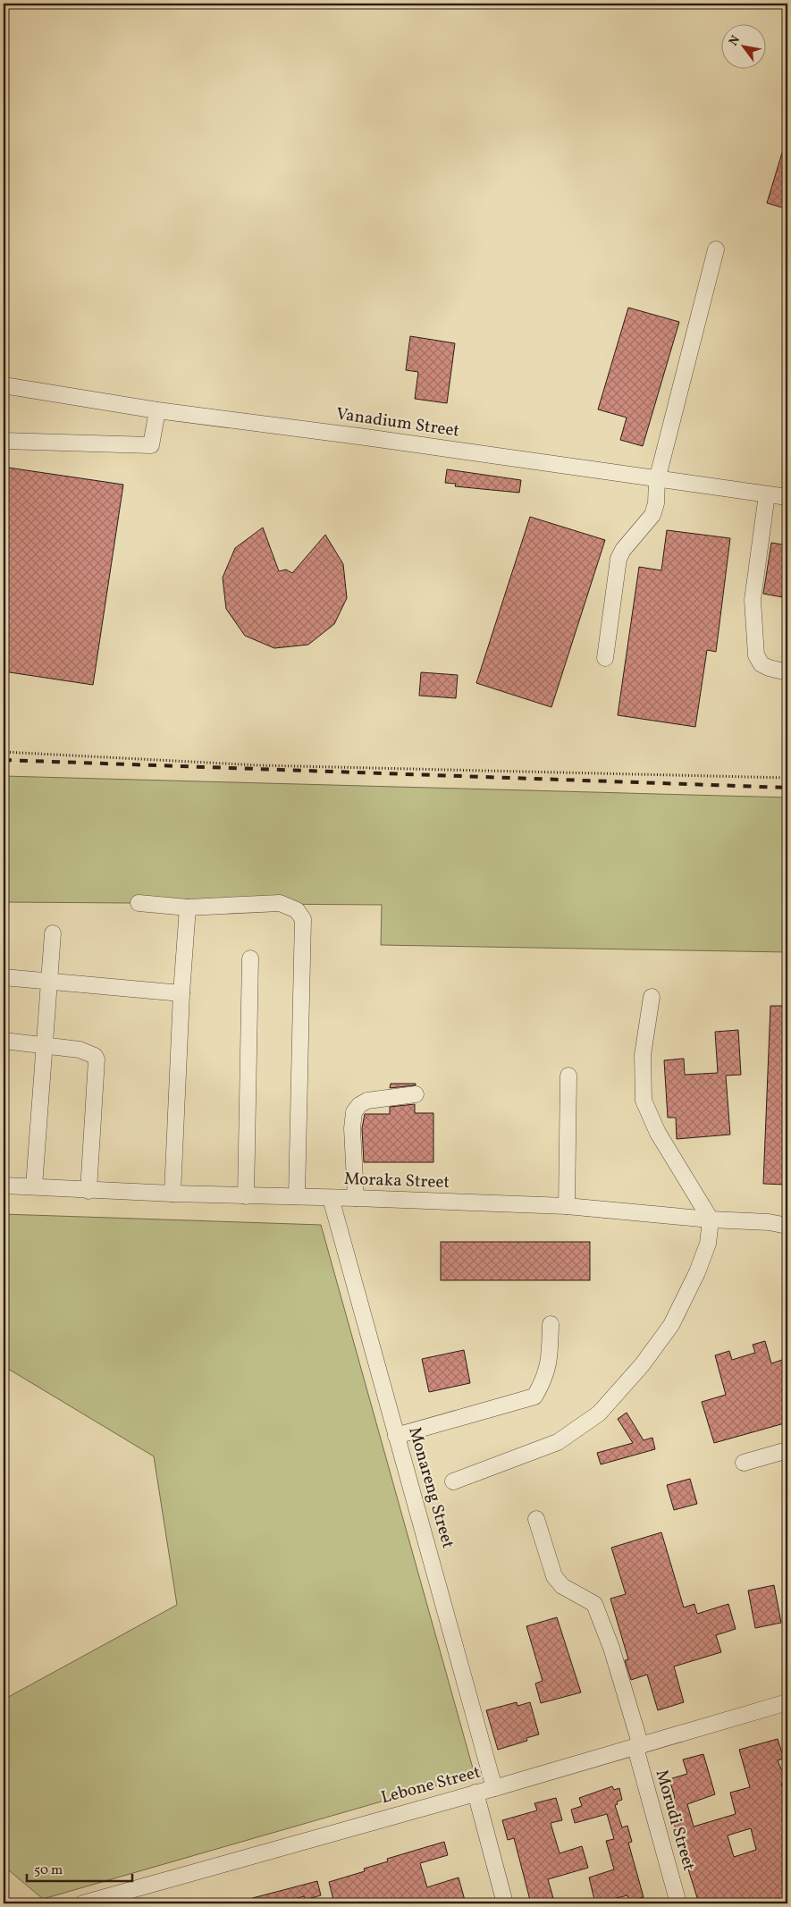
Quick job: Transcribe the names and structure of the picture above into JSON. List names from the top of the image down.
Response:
{
  "streets": {
    "street": [
      "Vanadium Street",
      "Moraka Street",
      "Monareng Street",
      "Lebone Street",
      "Morudi Street"
    ]
  },
  "crossings": [
    ["Moraka Street", "Monareng Street"],
    ["Monareng Street", "Lebone Street"],
    ["Lebone Street", "Morudi Street"]
  ],
  "scale_bar": "50 m",
  "north": "top left"
}
